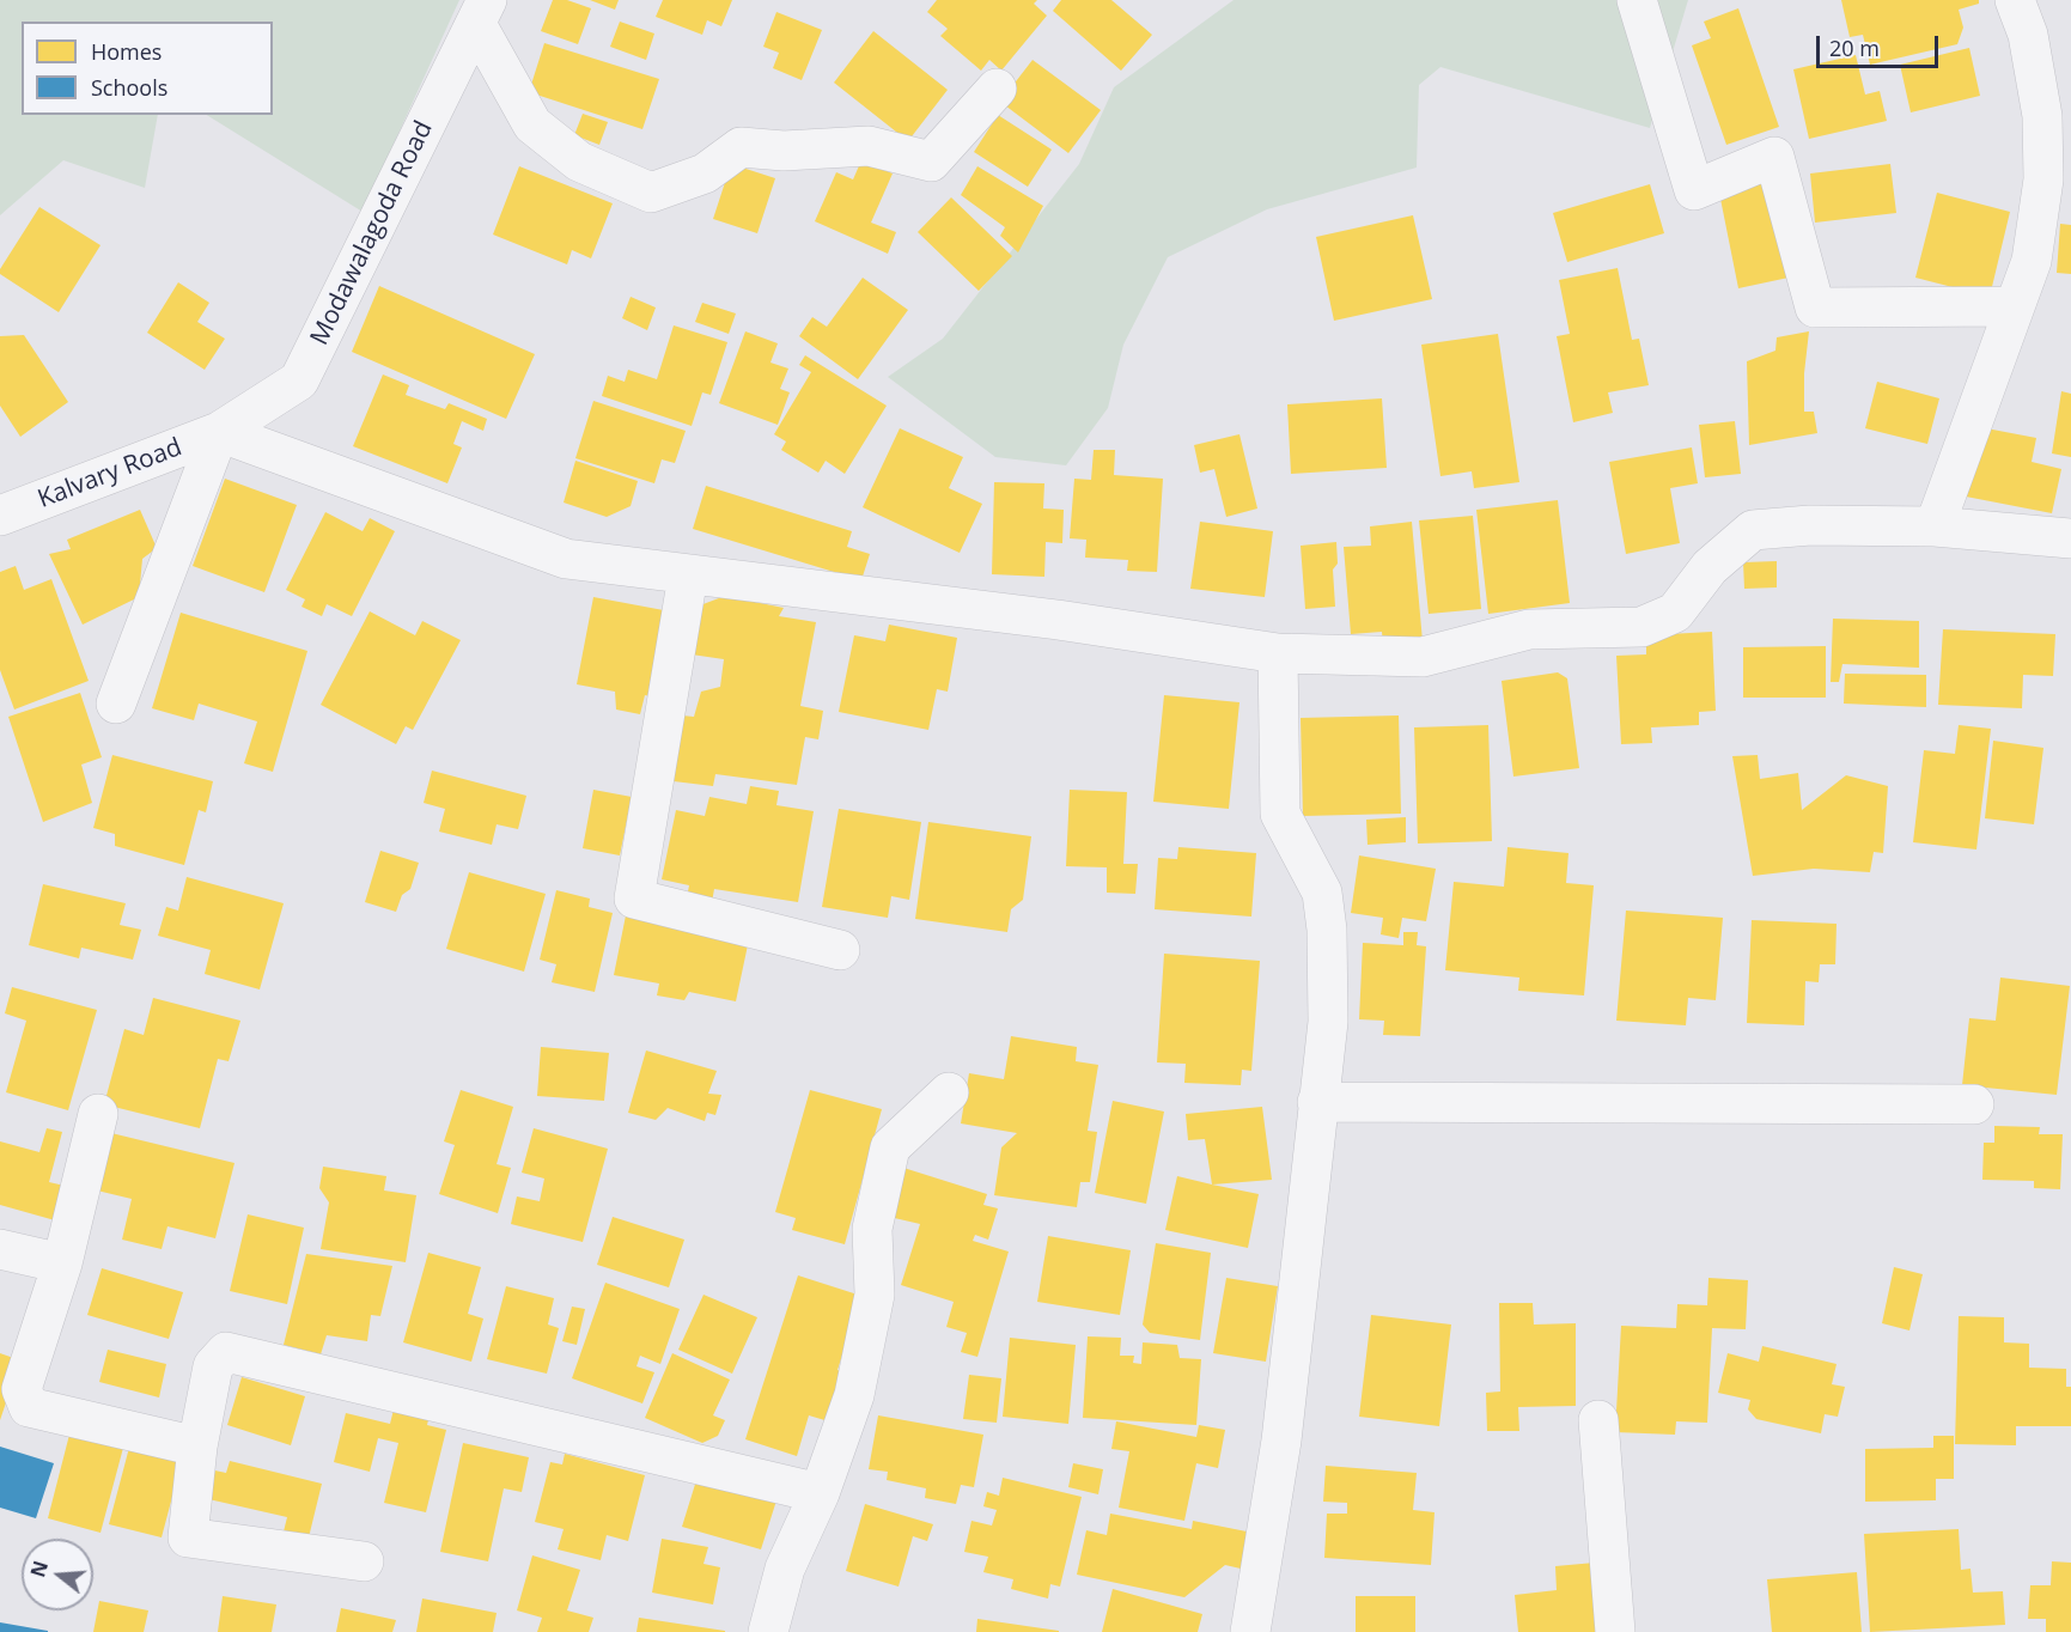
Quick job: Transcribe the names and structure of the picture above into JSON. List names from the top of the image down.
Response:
{
  "streets": {
    "street": ["Modawalagoda Road", "Kalvary Road"]
  },
  "crossings": [
    ["Modawalagoda Road", "Kalvary Road"]
  ],
  "legend": ["Homes", "Schools"],
  "scale_bar": "20 m",
  "north": "left"
}
